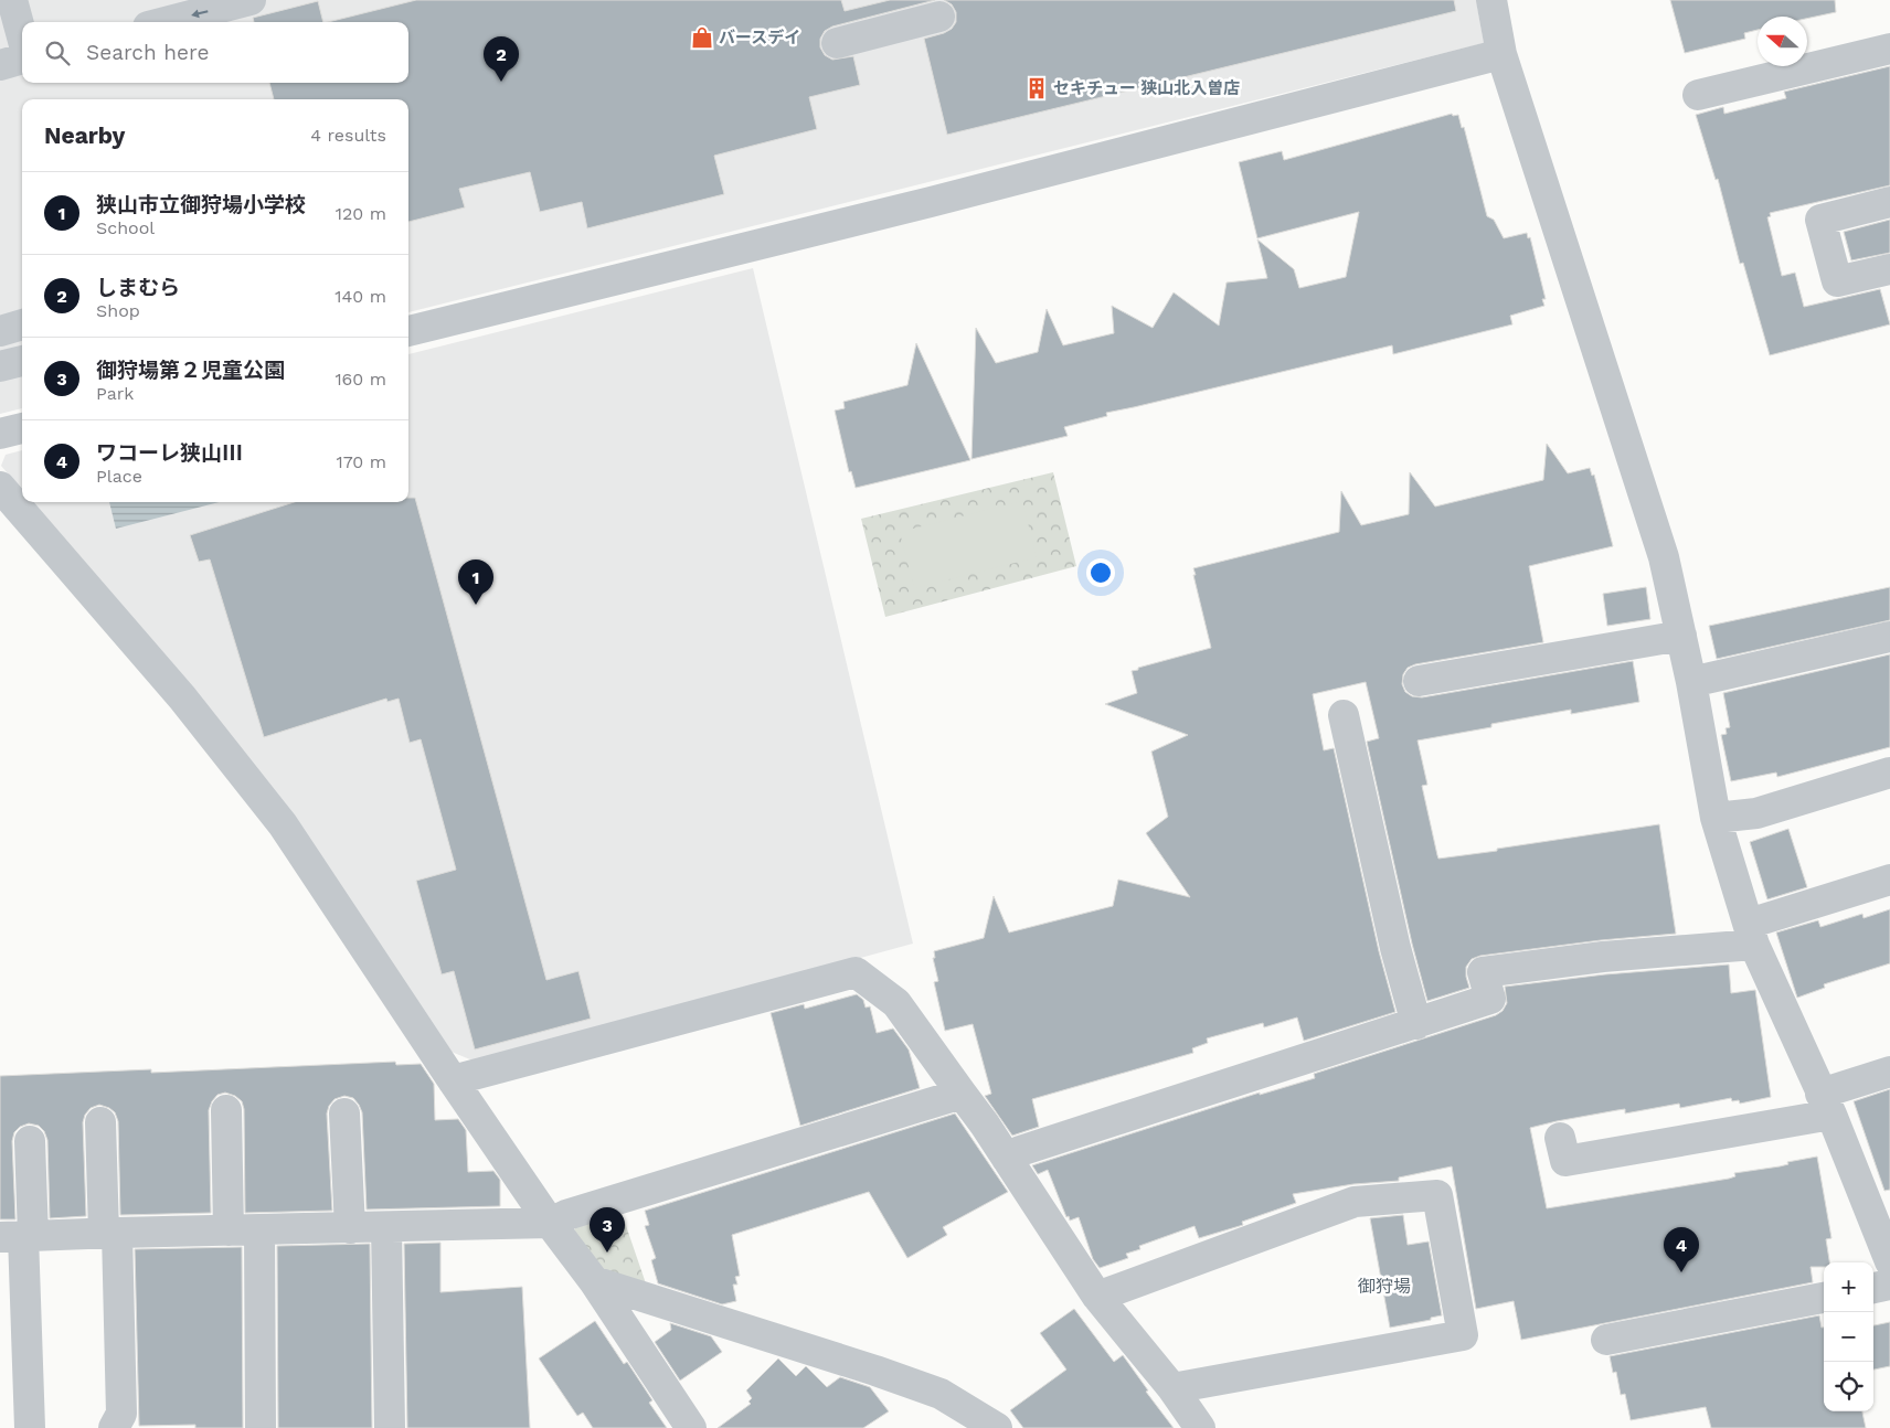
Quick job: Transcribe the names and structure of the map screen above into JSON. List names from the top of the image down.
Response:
{
  "districts": ["御狩場"],
  "places": {
    "shop": ["バースデイ"],
    "building": ["セキチュー 狭山北入曽店"]
  },
  "north": "left",
  "page": {
    "search": "Search here",
    "pins": [
      "2",
      "1",
      "3",
      "4"
    ],
    "heading": ["Nearby", "4 results"],
    "list": [
      {
        "mark": "1",
        "name": "狭山市立御狩場小学校",
        "note": "School",
        "value": "120 m"
      },
      {
        "mark": "2",
        "name": "しまむら",
        "note": "Shop",
        "value": "140 m"
      },
      {
        "mark": "3",
        "name": "御狩場第２児童公園",
        "note": "Park",
        "value": "160 m"
      },
      {
        "mark": "4",
        "name": "ワコーレ狭山Ⅲ",
        "note": "Place",
        "value": "170 m"
      }
    ],
    "map_buttons": ["+", "−"]
  }
}
